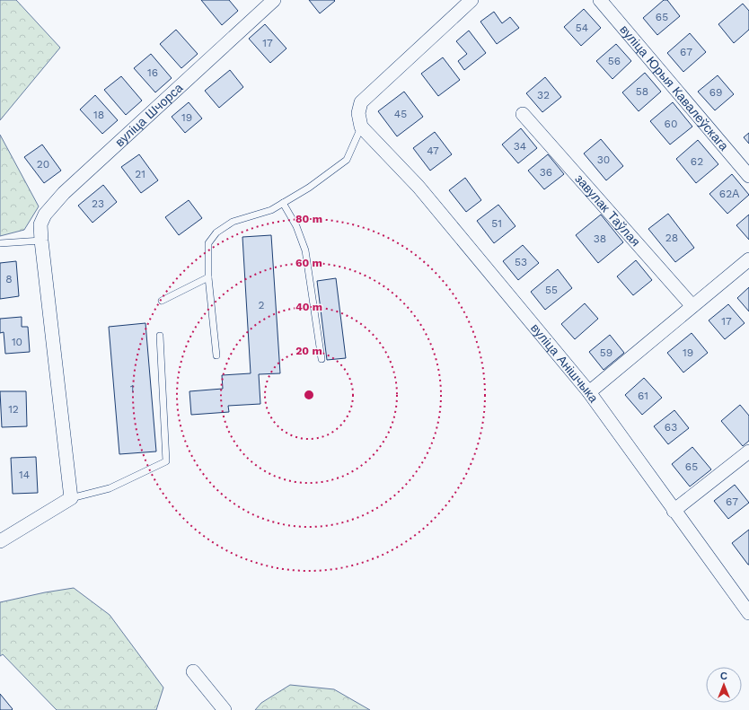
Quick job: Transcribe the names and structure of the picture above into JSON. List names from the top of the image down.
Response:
{
  "streets": {
    "street": [
      "вуліца Юрыя Кавалеўскага",
      "вуліца Шчорса",
      "завулак Таўлая",
      "вуліца Анішчыка"
    ]
  },
  "house_numbers": [
    "65",
    "54",
    "17",
    "67",
    "56",
    "16",
    "58",
    "69",
    "32",
    "45",
    "18",
    "19",
    "60",
    "34",
    "47",
    "30",
    "62",
    "20",
    "36",
    "21",
    "62А",
    "23",
    "51",
    "28",
    "38",
    "53",
    "8",
    "55",
    "2",
    "17",
    "10",
    "59",
    "19",
    "1",
    "61",
    "12",
    "63",
    "65",
    "14",
    "67"
  ],
  "north": "top",
  "rings": [
    "80 m",
    "60 m",
    "40 m",
    "20 m"
  ]
}
